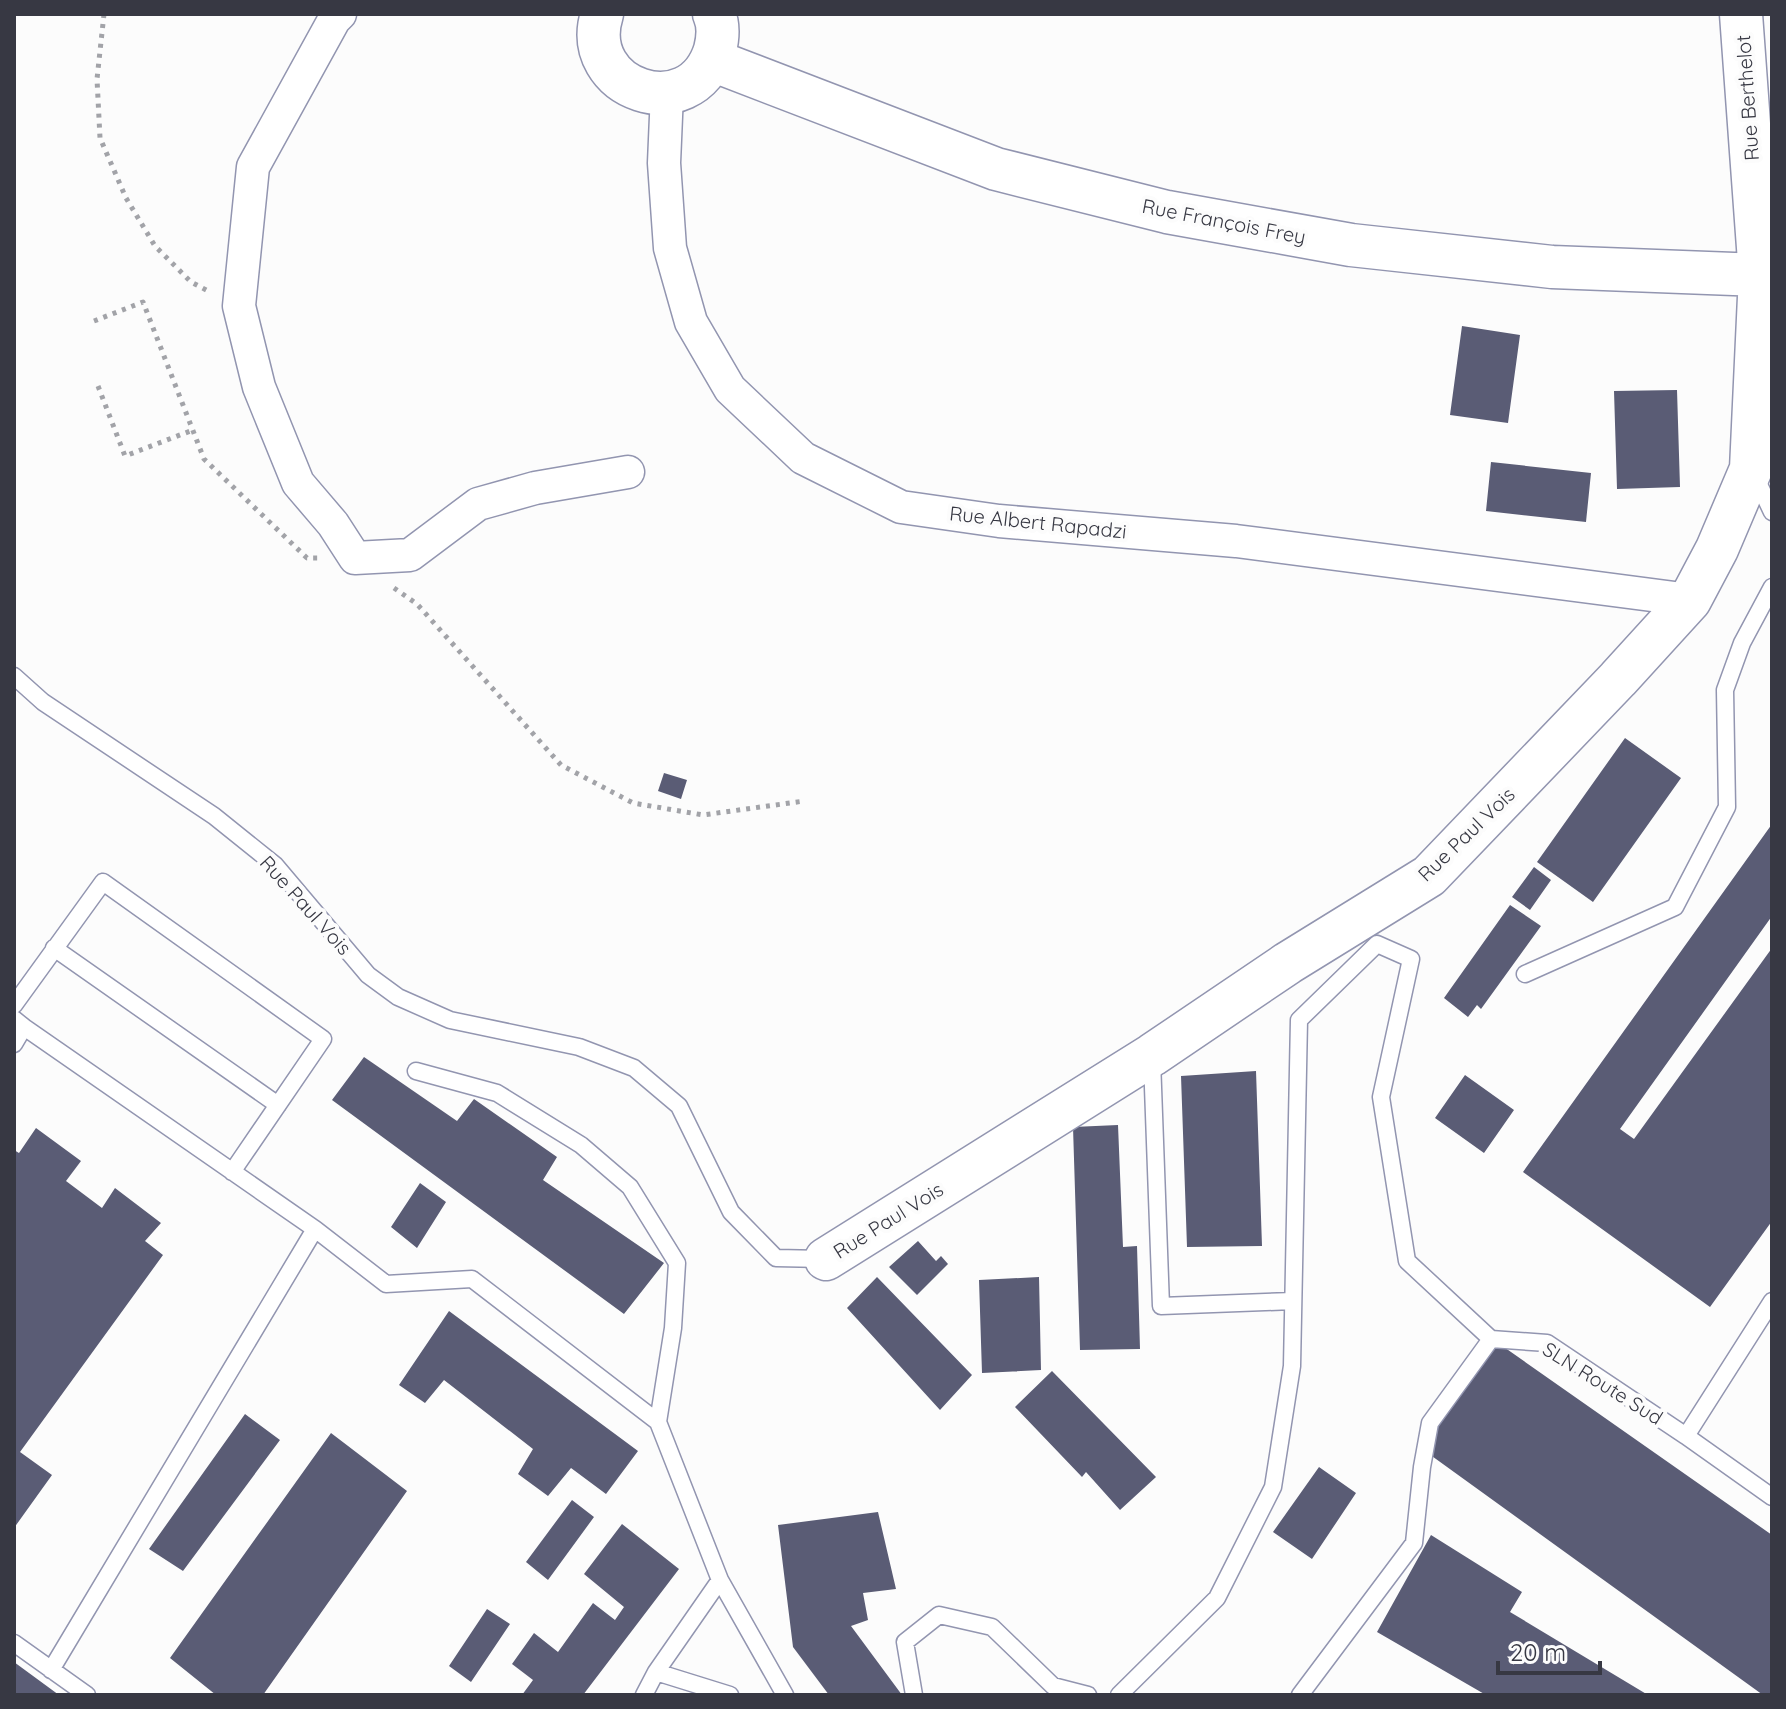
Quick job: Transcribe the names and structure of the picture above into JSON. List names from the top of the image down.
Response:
{
  "streets": {
    "street": [
      "Rue Berthelot",
      "Rue François Frey",
      "Rue Albert Rapadzi",
      "Rue Paul Vois"
    ],
    "lane": ["SLN Route Sud"]
  },
  "crossings": [
    ["Rue Berthelot", "Rue François Frey"],
    ["Rue Berthelot", "Rue Albert Rapadzi"],
    ["Rue Berthelot", "Rue Paul Vois"],
    ["Rue Albert Rapadzi", "Rue Paul Vois"]
  ],
  "scale_bar": "20 m"
}
